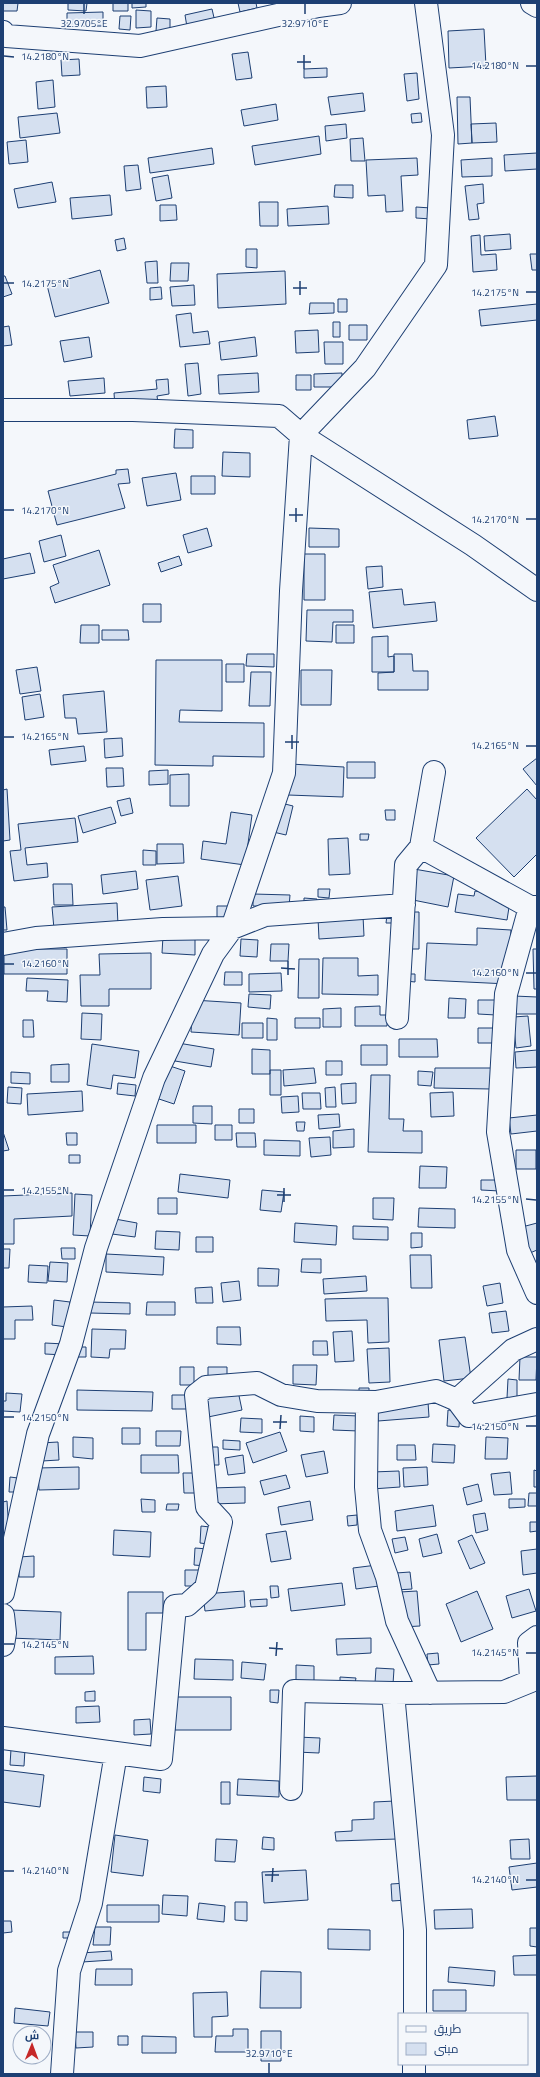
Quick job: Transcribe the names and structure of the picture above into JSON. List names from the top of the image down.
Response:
{
  "legend": ["طريق", "مبنى"],
  "north": "top",
  "coordinates": [
    "32.9705°E",
    "32.9710°E",
    "14.2180°N",
    "14.2175°N",
    "14.2170°N",
    "14.2165°N",
    "14.2160°N",
    "14.2155°N",
    "14.2150°N",
    "14.2145°N",
    "14.2140°N"
  ]
}
